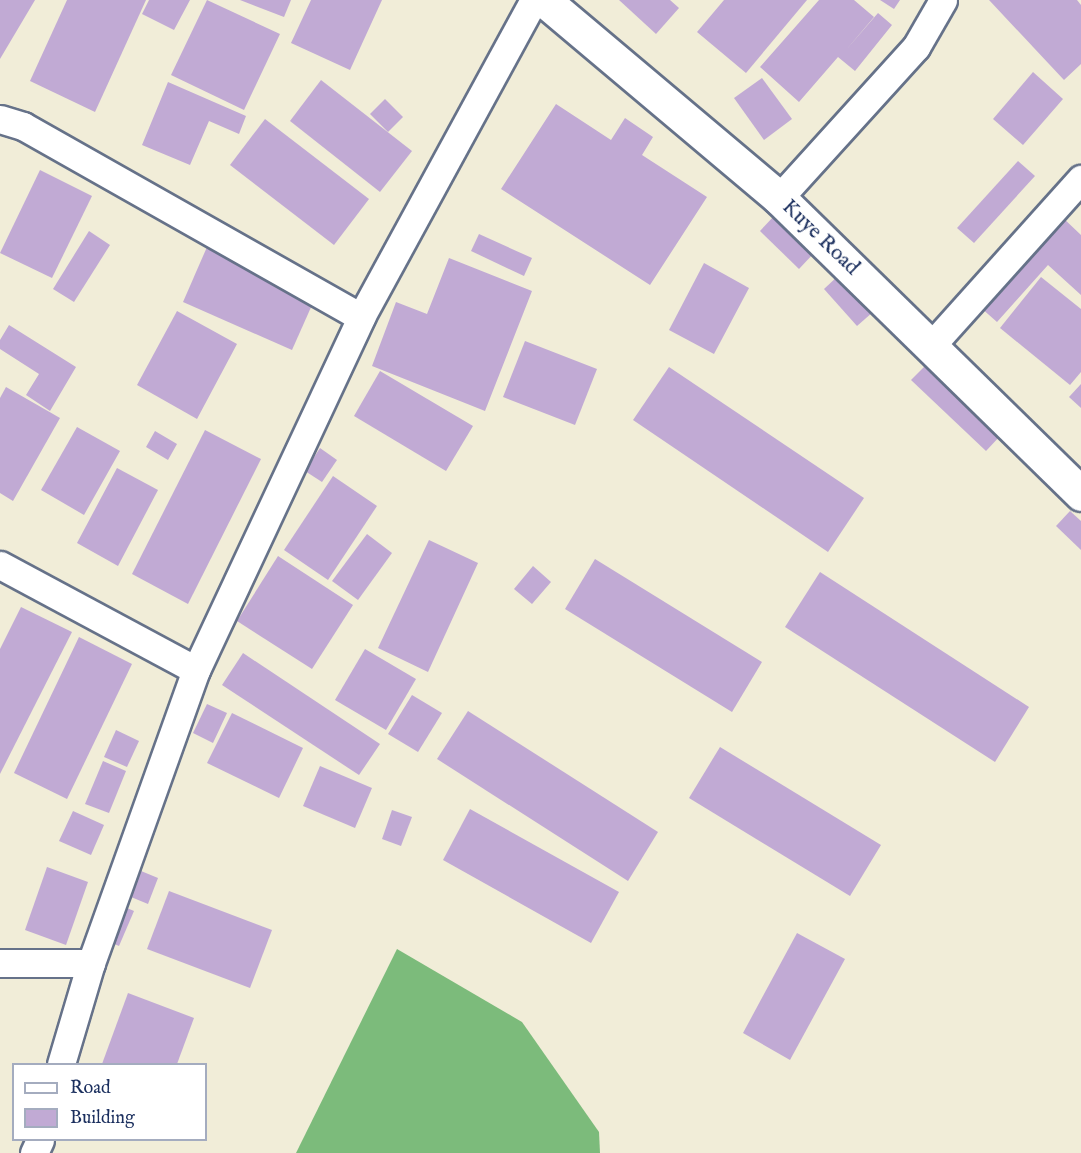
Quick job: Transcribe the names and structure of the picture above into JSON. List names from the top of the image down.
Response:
{
  "streets": {
    "street": ["Kuye Road"]
  },
  "legend": ["Road", "Building"]
}
